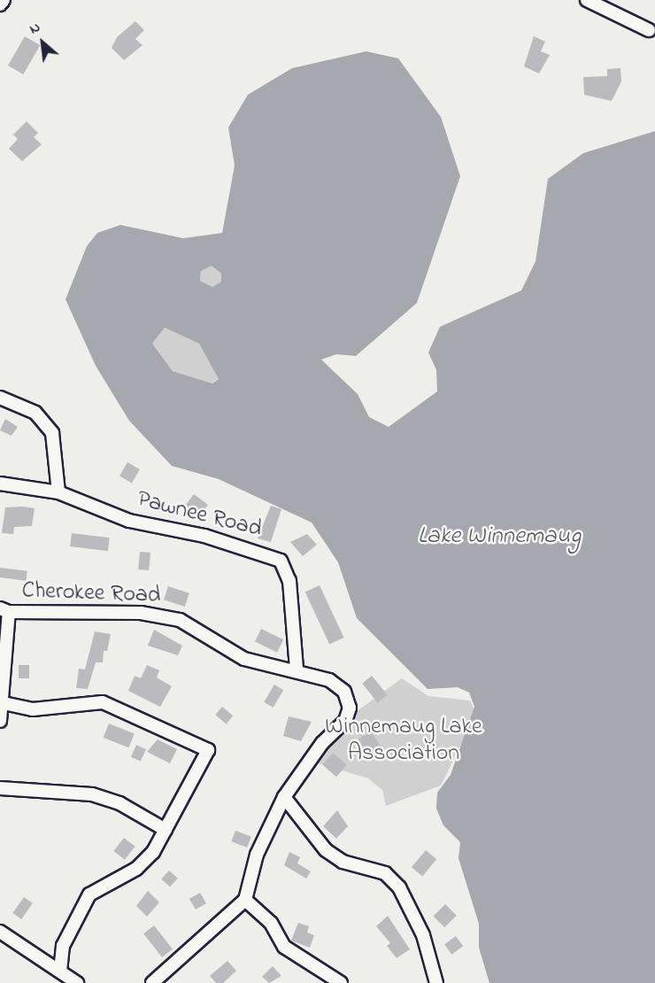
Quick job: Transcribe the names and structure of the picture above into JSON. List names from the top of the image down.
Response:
{
  "streets": {
    "street": ["Pawnee Road", "Cherokee Road"]
  },
  "crossings": [
    ["Pawnee Road", "Cherokee Road"]
  ],
  "water": ["Lake Winnemaug"],
  "parks": ["Winnemaug Lake Association"],
  "north": "top left"
}
